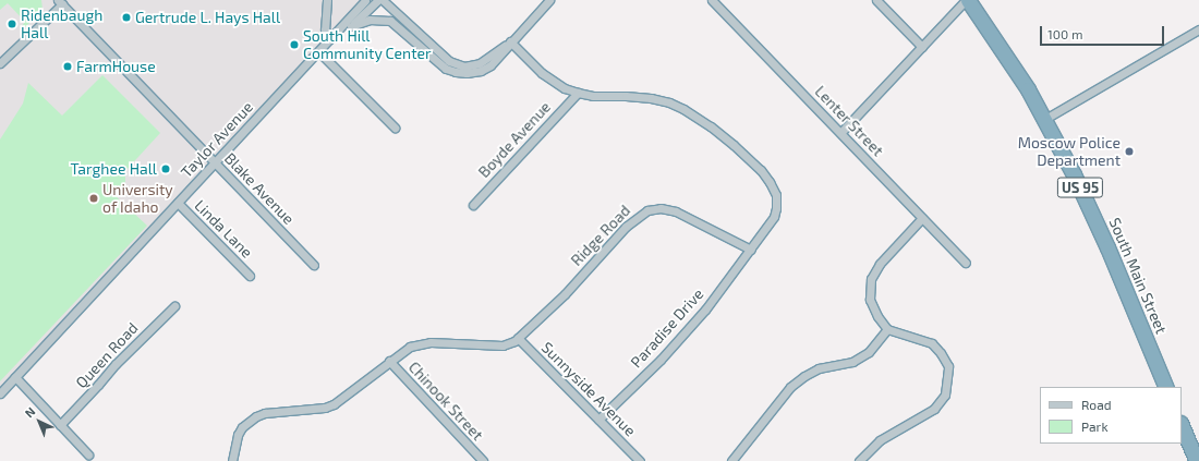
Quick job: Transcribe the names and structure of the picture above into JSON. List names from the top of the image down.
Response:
{
  "streets": {
    "highway": ["US 95", "South Main Street"],
    "street": [
      "Lenter Street",
      "Taylor Avenue",
      "Boyde Avenue",
      "Blake Avenue",
      "Linda Lane",
      "Ridge Road",
      "Paradise Drive",
      "Queen Road",
      "Sunnyside Avenue",
      "Chinook Street"
    ]
  },
  "crossings": [
    ["Taylor Avenue", "Blake Avenue"],
    ["Taylor Avenue", "Linda Lane"],
    ["Ridge Road", "Paradise Drive"],
    ["Ridge Road", "Sunnyside Avenue"],
    ["Ridge Road", "Chinook Street"],
    ["Paradise Drive", "Sunnyside Avenue"]
  ],
  "places": [
    "Gertrude L. Hays Hall",
    "Ridenbaugh Hall",
    "South Hill Community Center",
    "FarmHouse",
    "Moscow Police Department",
    "Targhee Hall",
    "University of Idaho"
  ],
  "legend": ["Road", "Park"],
  "scale_bar": "100 m",
  "north": "top left"
}
